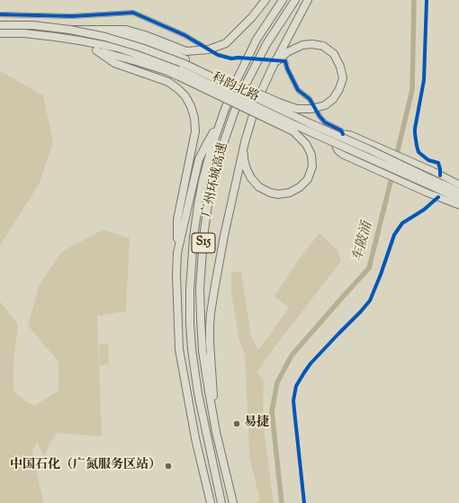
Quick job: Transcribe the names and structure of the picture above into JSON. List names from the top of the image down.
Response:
{
  "streets": {
    "highway": ["科韵北路", "广州环城高速", "S15"]
  },
  "water": ["车陂涌"],
  "places": ["易捷", "中国石化（广氮服务区站）"]
}
